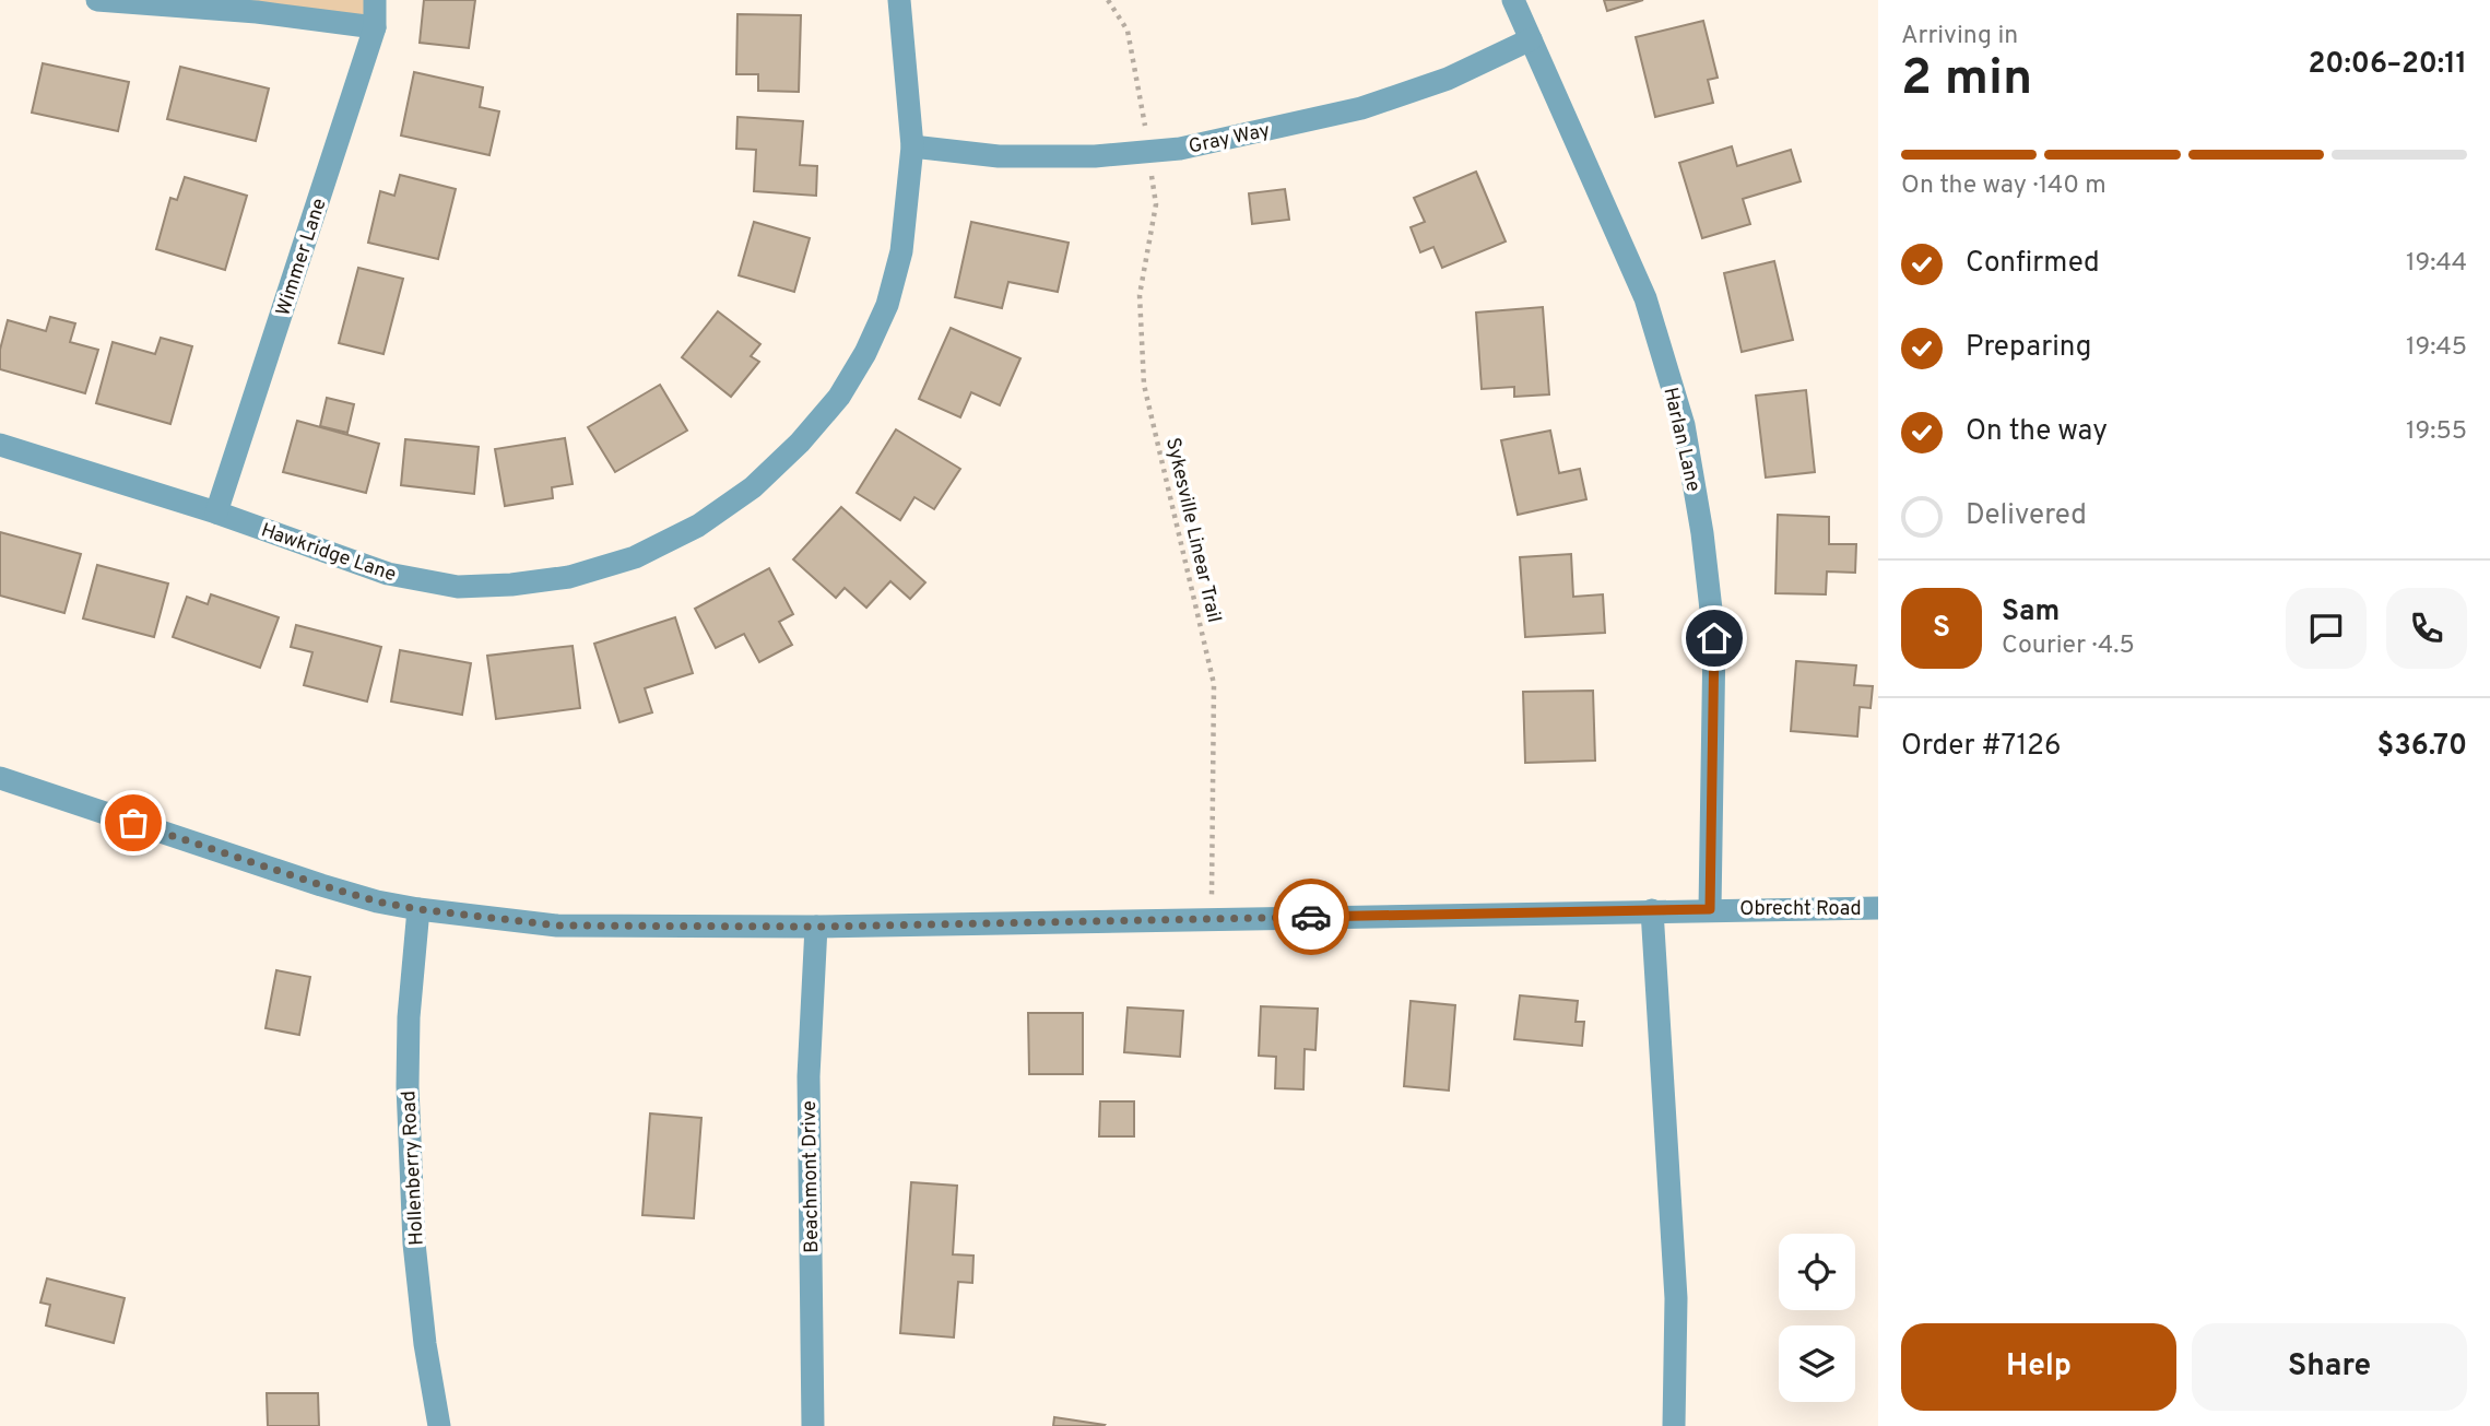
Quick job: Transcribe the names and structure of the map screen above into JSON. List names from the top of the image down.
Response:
{
  "streets": {
    "street": [
      "Gray Way",
      "Wimmer Lane",
      "Harlan Lane",
      "Hawkridge Lane",
      "Obrecht Road",
      "Hollenberry Road",
      "Beachmont Drive"
    ],
    "path": ["Sykesville Linear Trail"]
  },
  "crossings": [
    ["Gray Way", "Harlan Lane"],
    ["Gray Way", "Sykesville Linear Trail"],
    ["Gray Way", "Hawkridge Lane"],
    ["Wimmer Lane", "Hawkridge Lane"],
    ["Harlan Lane", "Obrecht Road"],
    ["Sykesville Linear Trail", "Obrecht Road"],
    ["Obrecht Road", "Hollenberry Road"],
    ["Obrecht Road", "Beachmont Drive"]
  ],
  "page": {
    "heading": ["2 min", "Arriving in", "20:06–20:11"],
    "panel": [
      "Sam",
      "Courier · 4.5",
      "Order #7126",
      "$36.70"
    ],
    "bar": "On the way · 140 m",
    "list": [
      ["Confirmed", "19:44"],
      ["Preparing", "19:45"],
      ["On the way", "19:55"],
      "Delivered"
    ],
    "round": "S",
    "buttons": ["Help", "Share"]
  }
}
